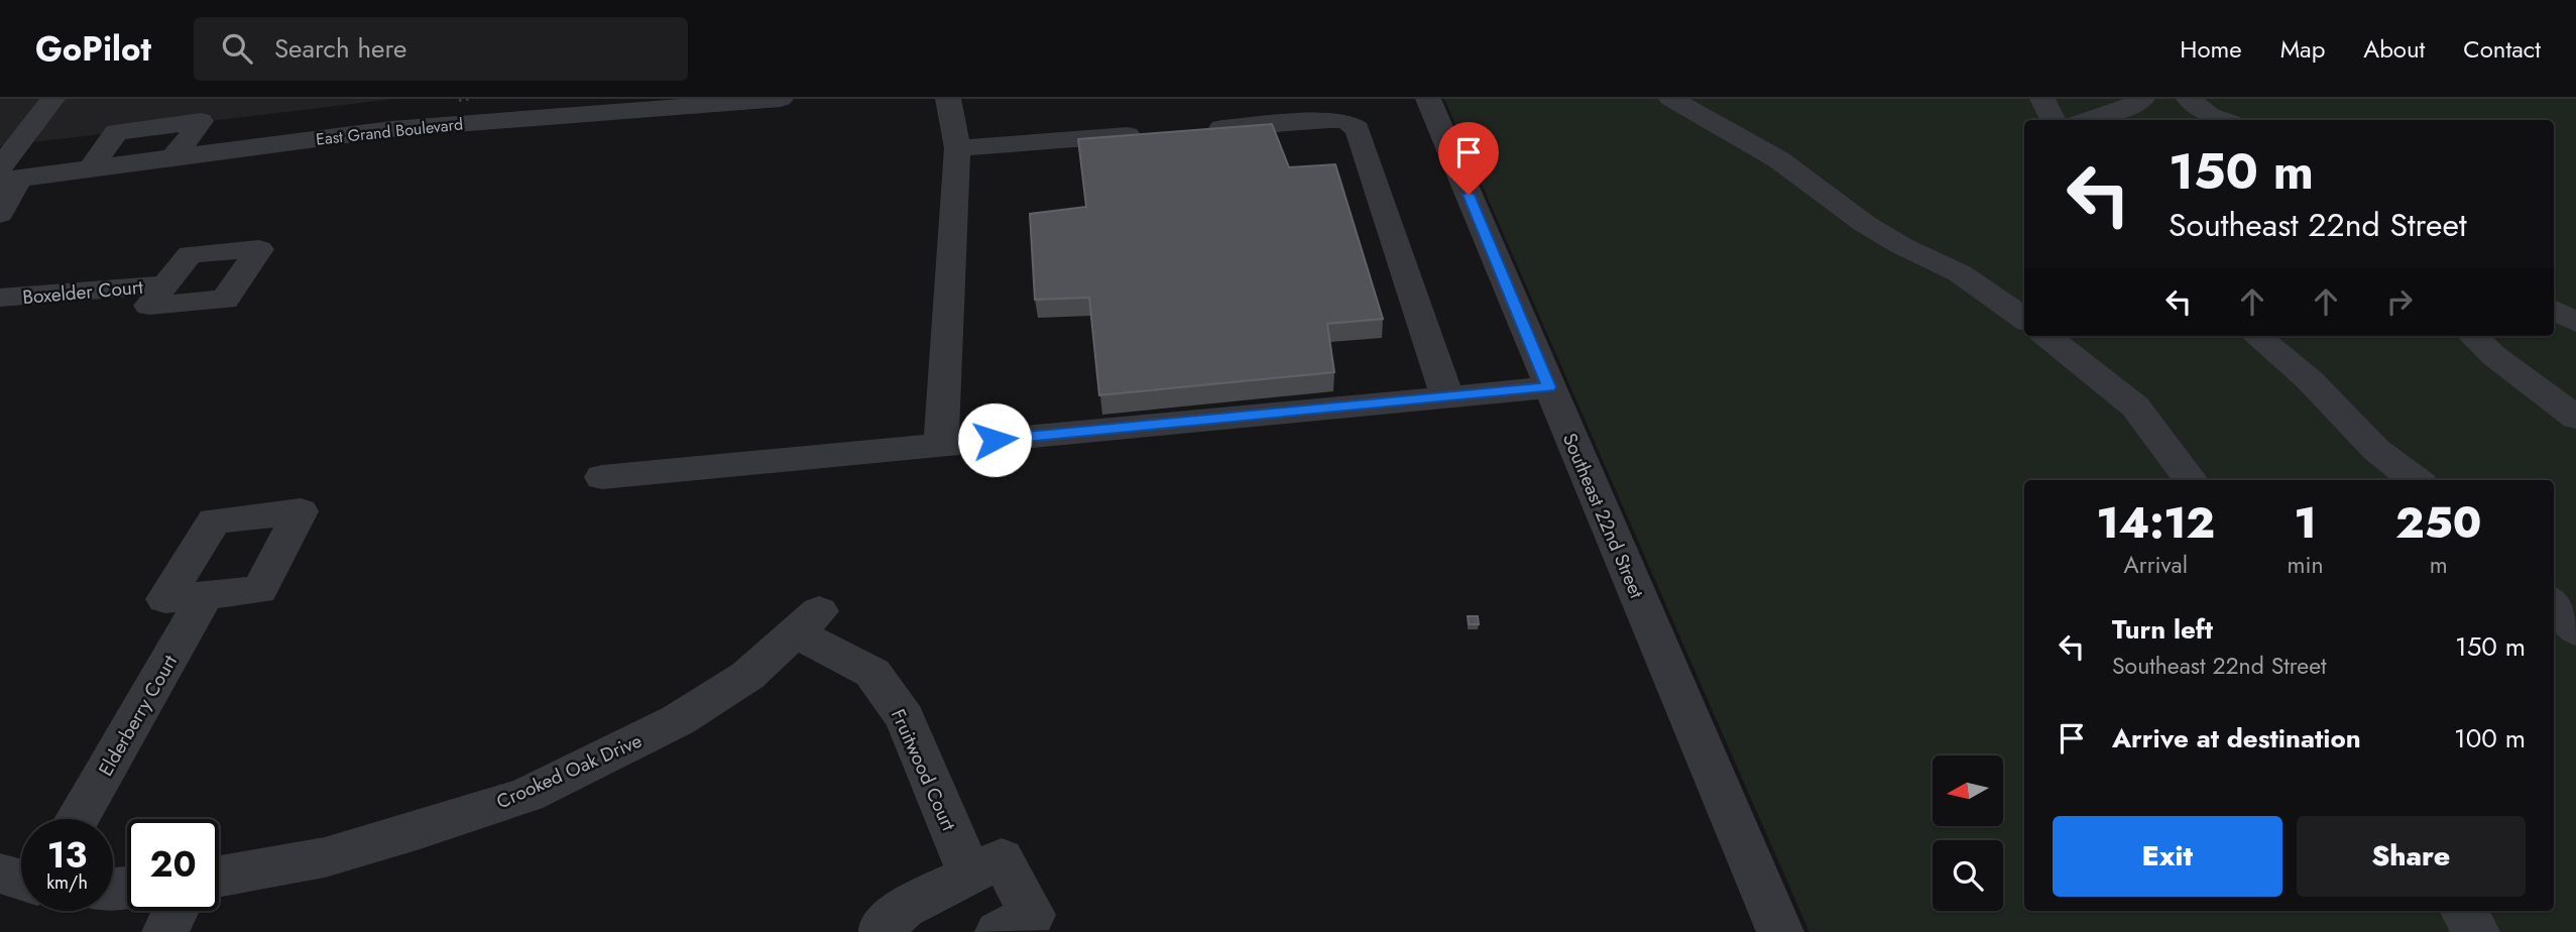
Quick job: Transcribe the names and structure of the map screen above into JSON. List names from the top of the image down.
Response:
{
  "streets": {
    "street": [
      "East Grand Boulevard",
      "Boxelder Court",
      "Southeast 22nd Street",
      "Elderberry Court",
      "Fruitwood Court",
      "Crooked Oak Drive"
    ]
  },
  "crossings": [
    ["Fruitwood Court", "Crooked Oak Drive"]
  ],
  "north": "left",
  "page": {
    "header": "GoPilot",
    "search": "Search here",
    "nav": [
      "Home",
      "Map",
      "About",
      "Contact"
    ],
    "turn": ["150 m", "Southeast 22nd Street"],
    "eta": [
      "14:12",
      "Arrival",
      "1",
      "min",
      "250",
      "m"
    ],
    "list": [
      {
        "name": "Turn left",
        "note": "Southeast 22nd Street",
        "value": "150 m"
      },
      {
        "name": "Arrive at destination",
        "value": "100 m"
      }
    ],
    "buttons": ["Exit", "Share"],
    "speed": "13 km/h",
    "limit": "20"
  }
}
